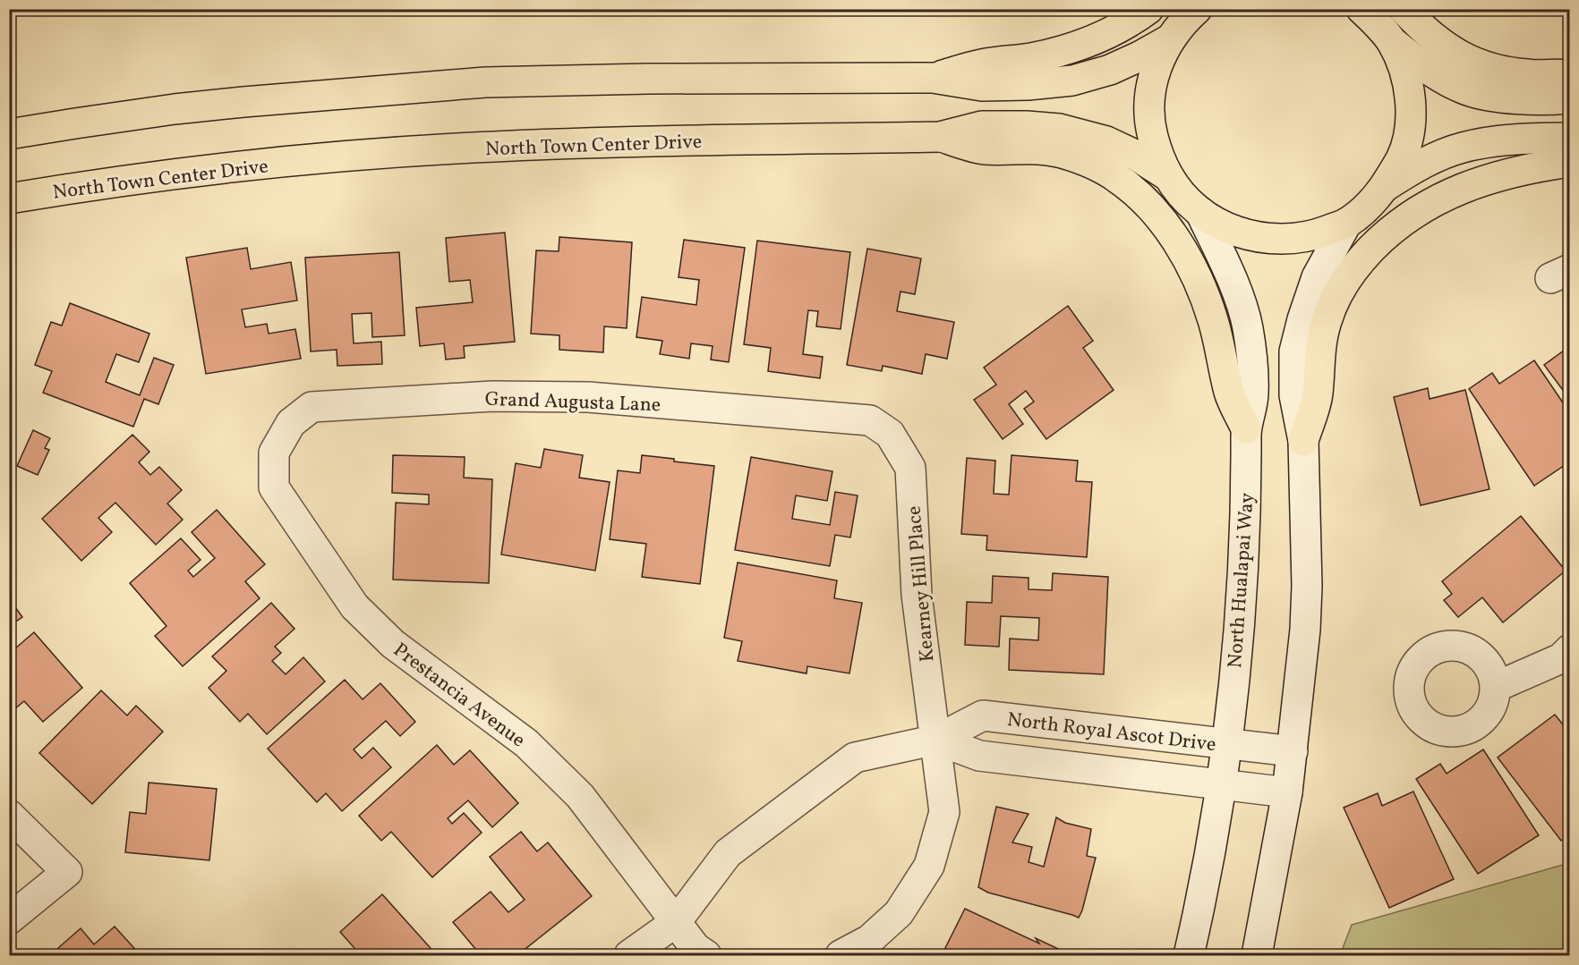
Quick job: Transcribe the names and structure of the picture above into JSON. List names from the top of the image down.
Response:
{
  "streets": {
    "main road": ["North Town Center Drive"],
    "street": [
      "Grand Augusta Lane",
      "North Hualapai Way",
      "Kearney Hill Place",
      "Prestancia Avenue",
      "North Royal Ascot Drive"
    ]
  },
  "crossings": [
    ["Grand Augusta Lane", "Kearney Hill Place"],
    ["Grand Augusta Lane", "Prestancia Avenue"],
    ["North Hualapai Way", "North Royal Ascot Drive"],
    ["Kearney Hill Place", "North Royal Ascot Drive"],
    ["Prestancia Avenue", "North Royal Ascot Drive"]
  ]
}
